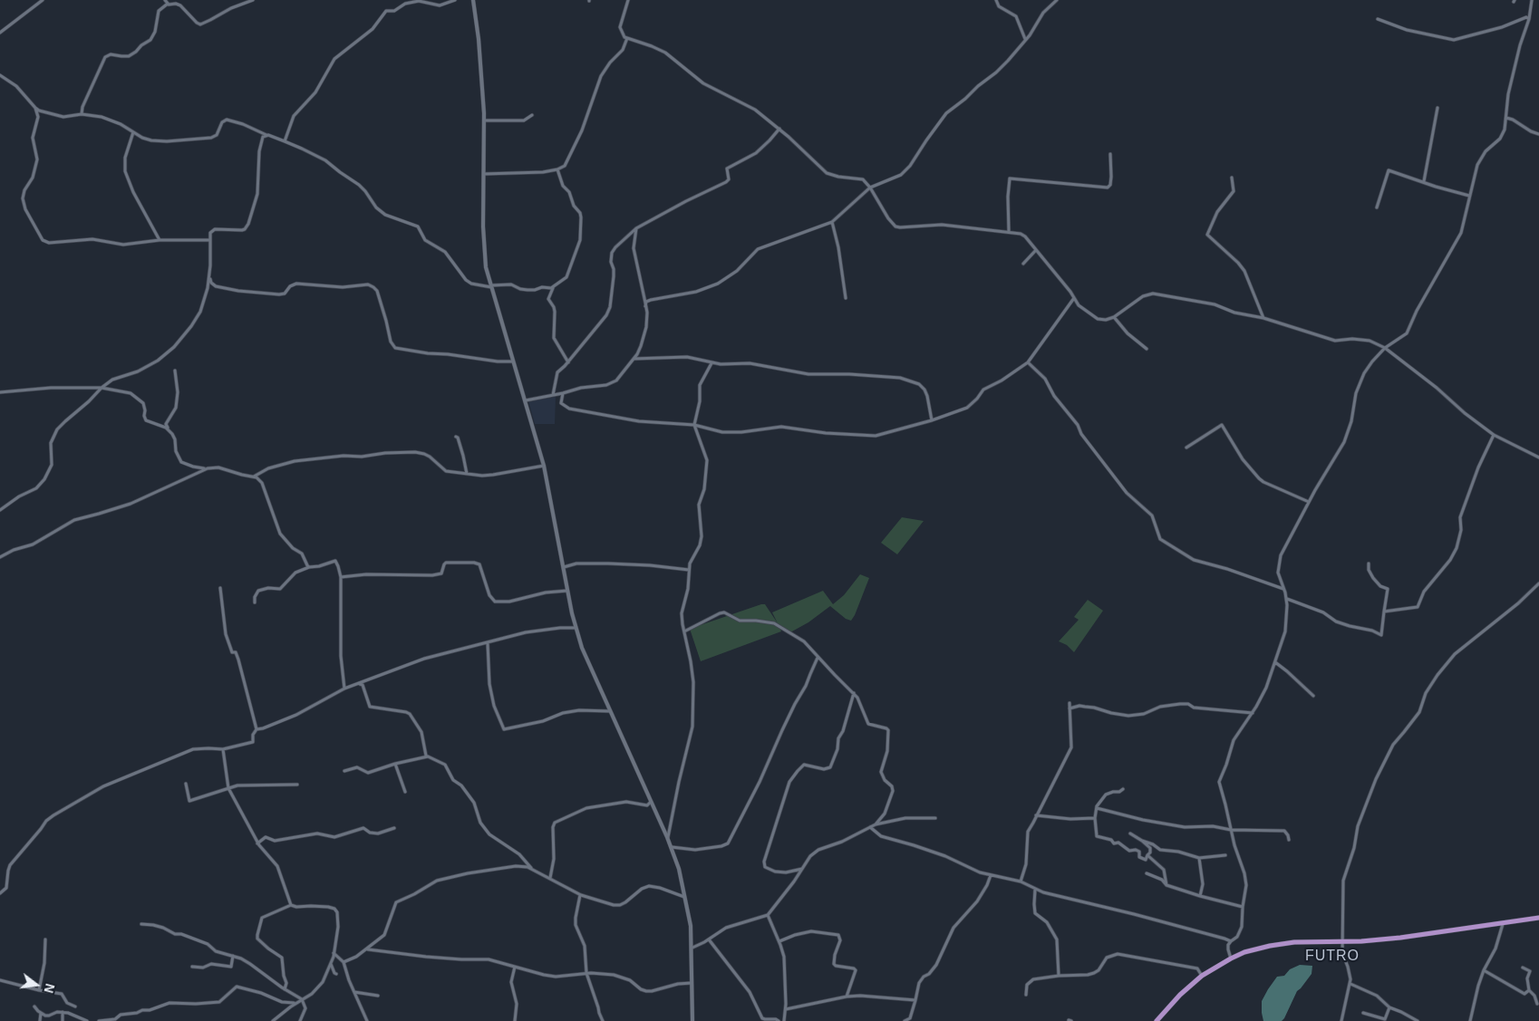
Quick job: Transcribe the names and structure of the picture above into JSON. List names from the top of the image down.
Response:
{
  "districts": ["FUTRO"],
  "north": "right"
}
